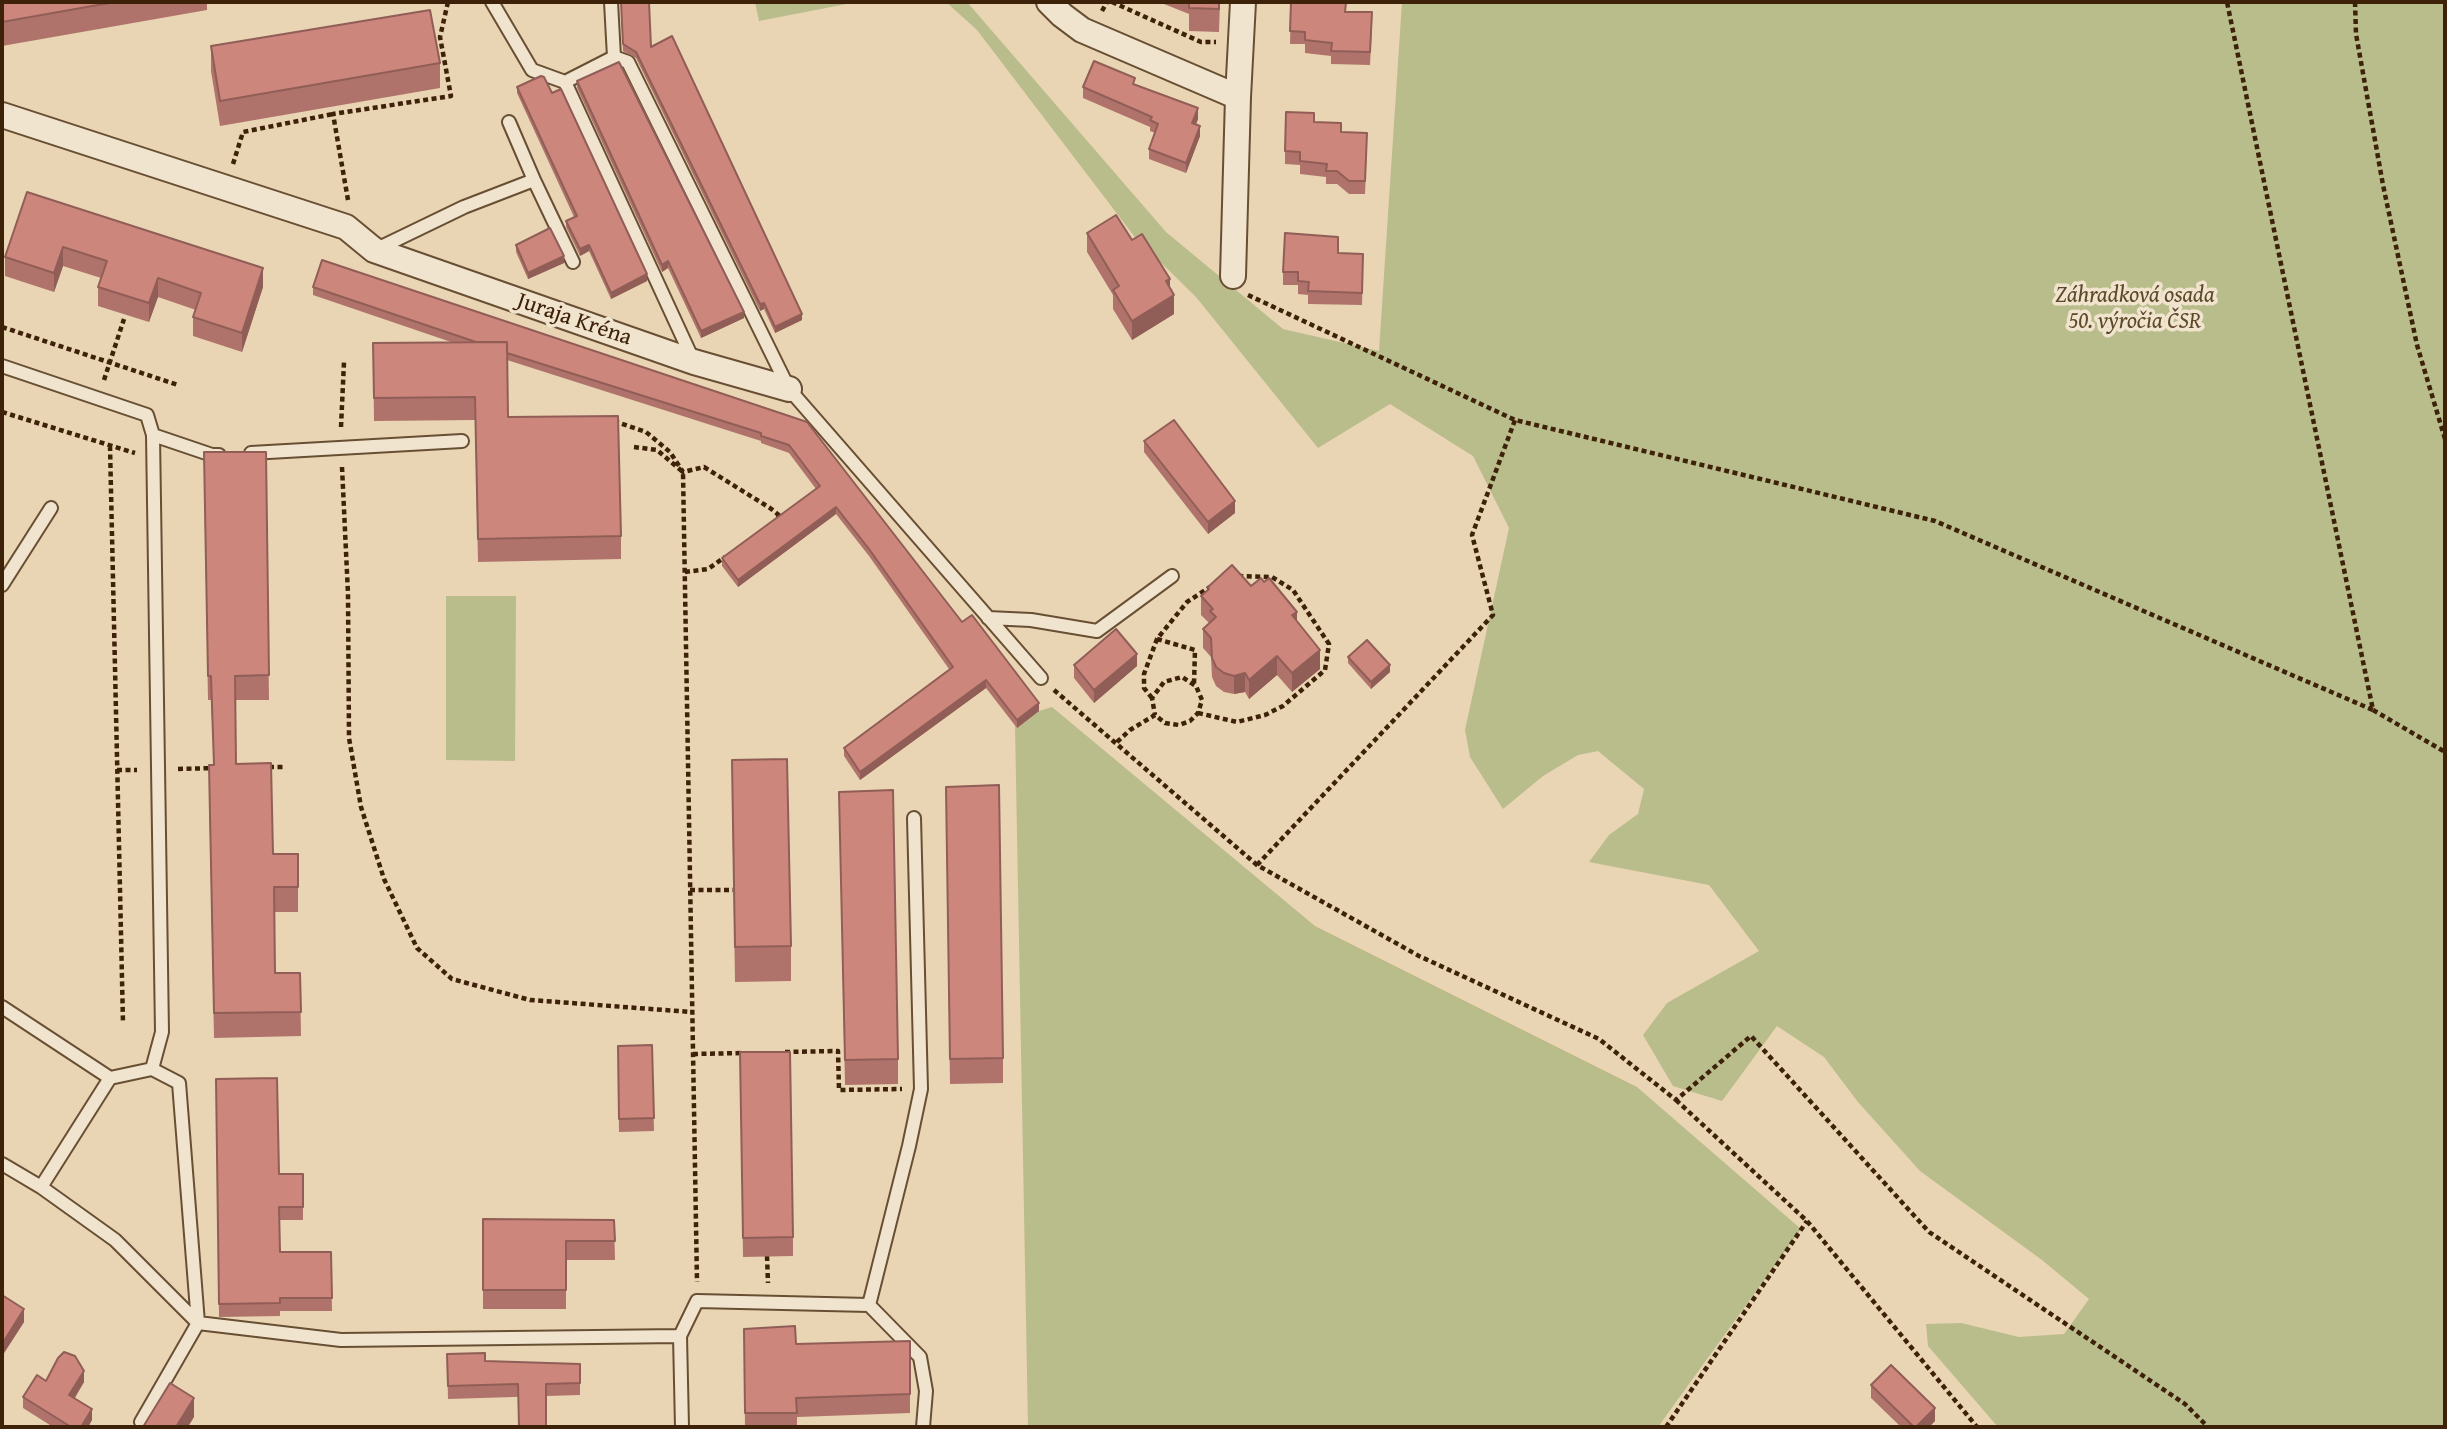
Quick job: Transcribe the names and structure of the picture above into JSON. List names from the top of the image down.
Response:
{
  "streets": {
    "street": ["Juraja Kréna"]
  },
  "parks": ["Záhradková osada 50. výročia ČSR"]
}
